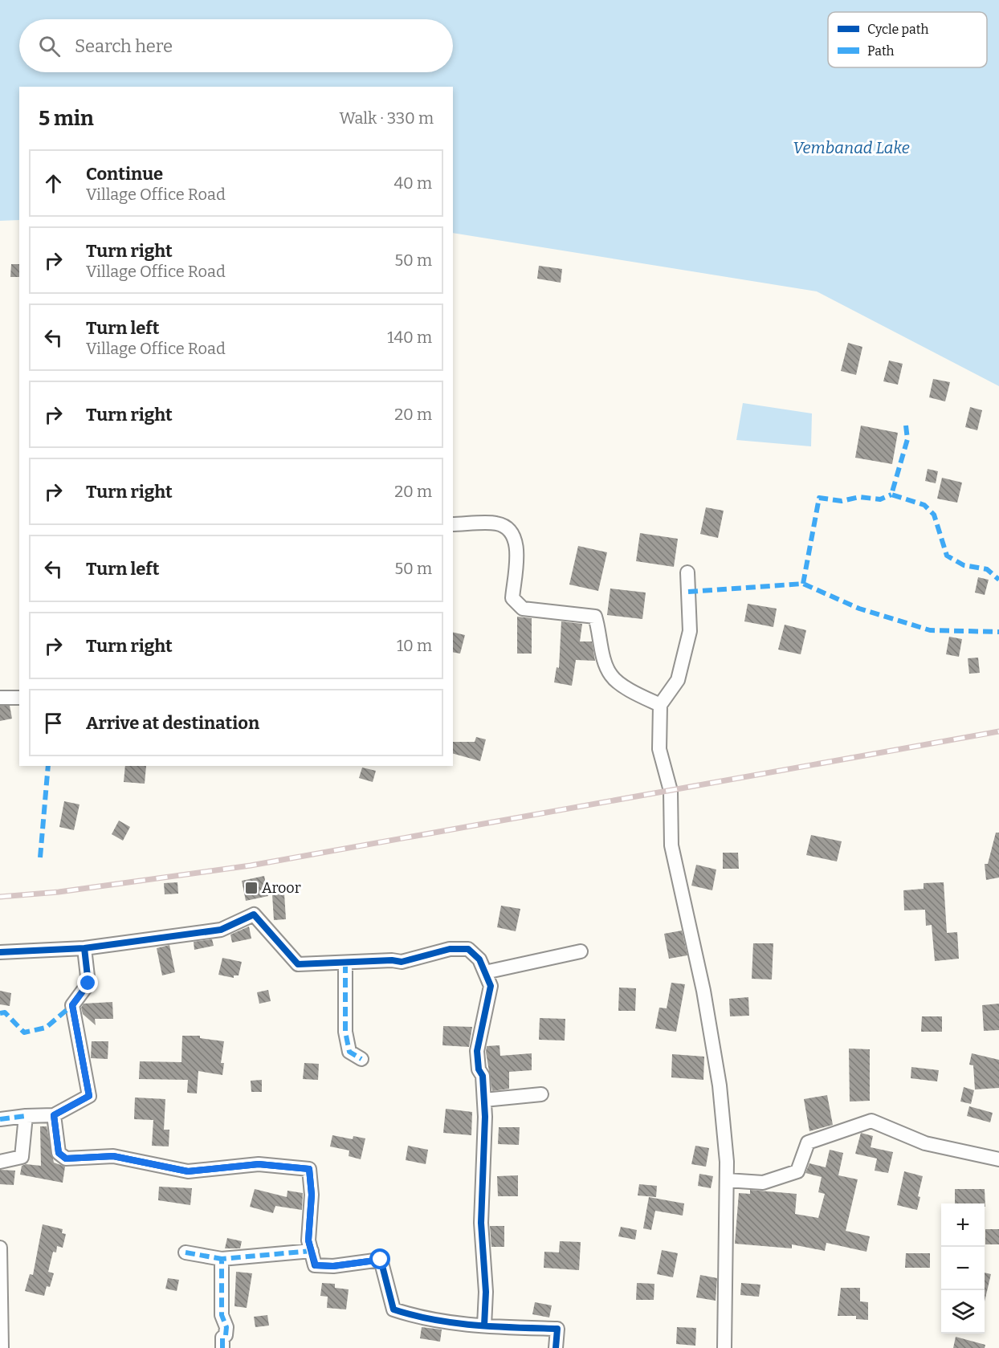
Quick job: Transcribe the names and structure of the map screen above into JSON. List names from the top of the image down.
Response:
{
  "water": ["Vembanad Lake"],
  "places": {
    "transit": ["Aroor"]
  },
  "legend": ["Cycle path", "Path"],
  "page": {
    "search": "Search here",
    "heading": ["5 min", "Walk · 330 m"],
    "list": [
      ["Continue", "Village Office Road", "40 m"],
      ["Turn right", "Village Office Road", "50 m"],
      ["Turn left", "Village Office Road", "140 m"],
      ["Turn right", "20 m"],
      ["Turn right", "20 m"],
      ["Turn left", "50 m"],
      ["Turn right", "10 m"],
      "Arrive at destination"
    ],
    "map_buttons": ["+", "−"]
  }
}
